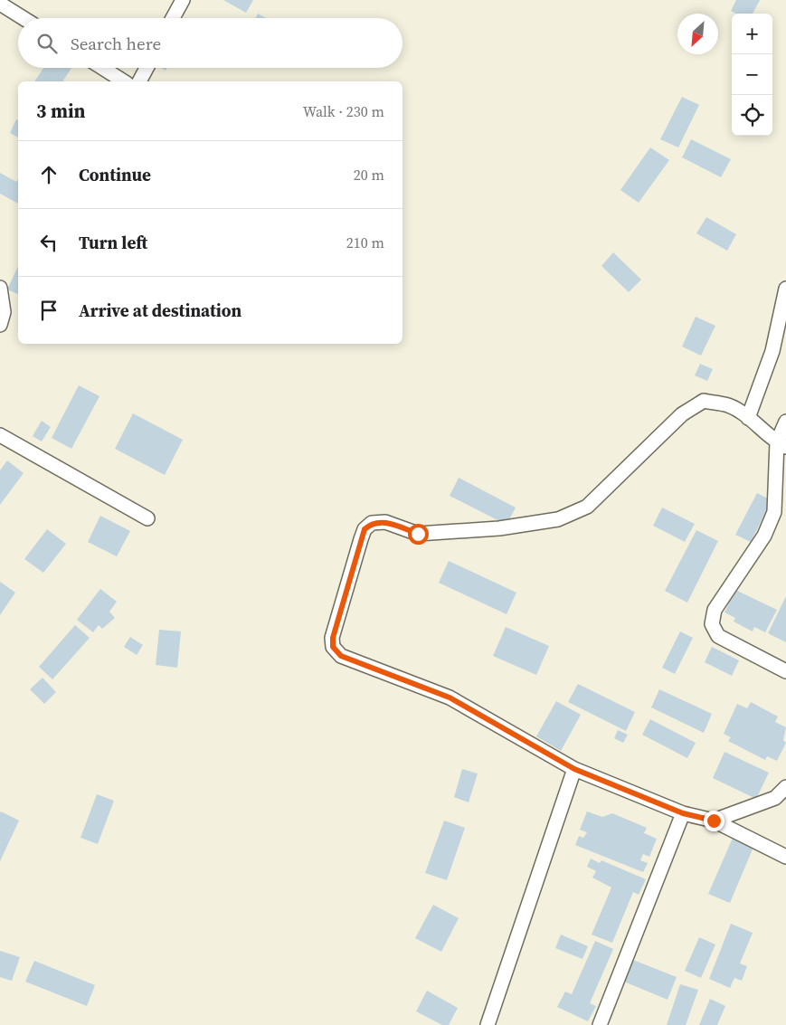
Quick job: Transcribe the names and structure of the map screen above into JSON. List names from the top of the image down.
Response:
{
  "north": "bottom left",
  "page": {
    "map_buttons": ["+", "−"],
    "search": "Search here",
    "heading": ["3 min", "Walk · 230 m"],
    "list": [
      ["Continue", "20 m"],
      ["Turn left", "210 m"],
      "Arrive at destination"
    ]
  }
}
